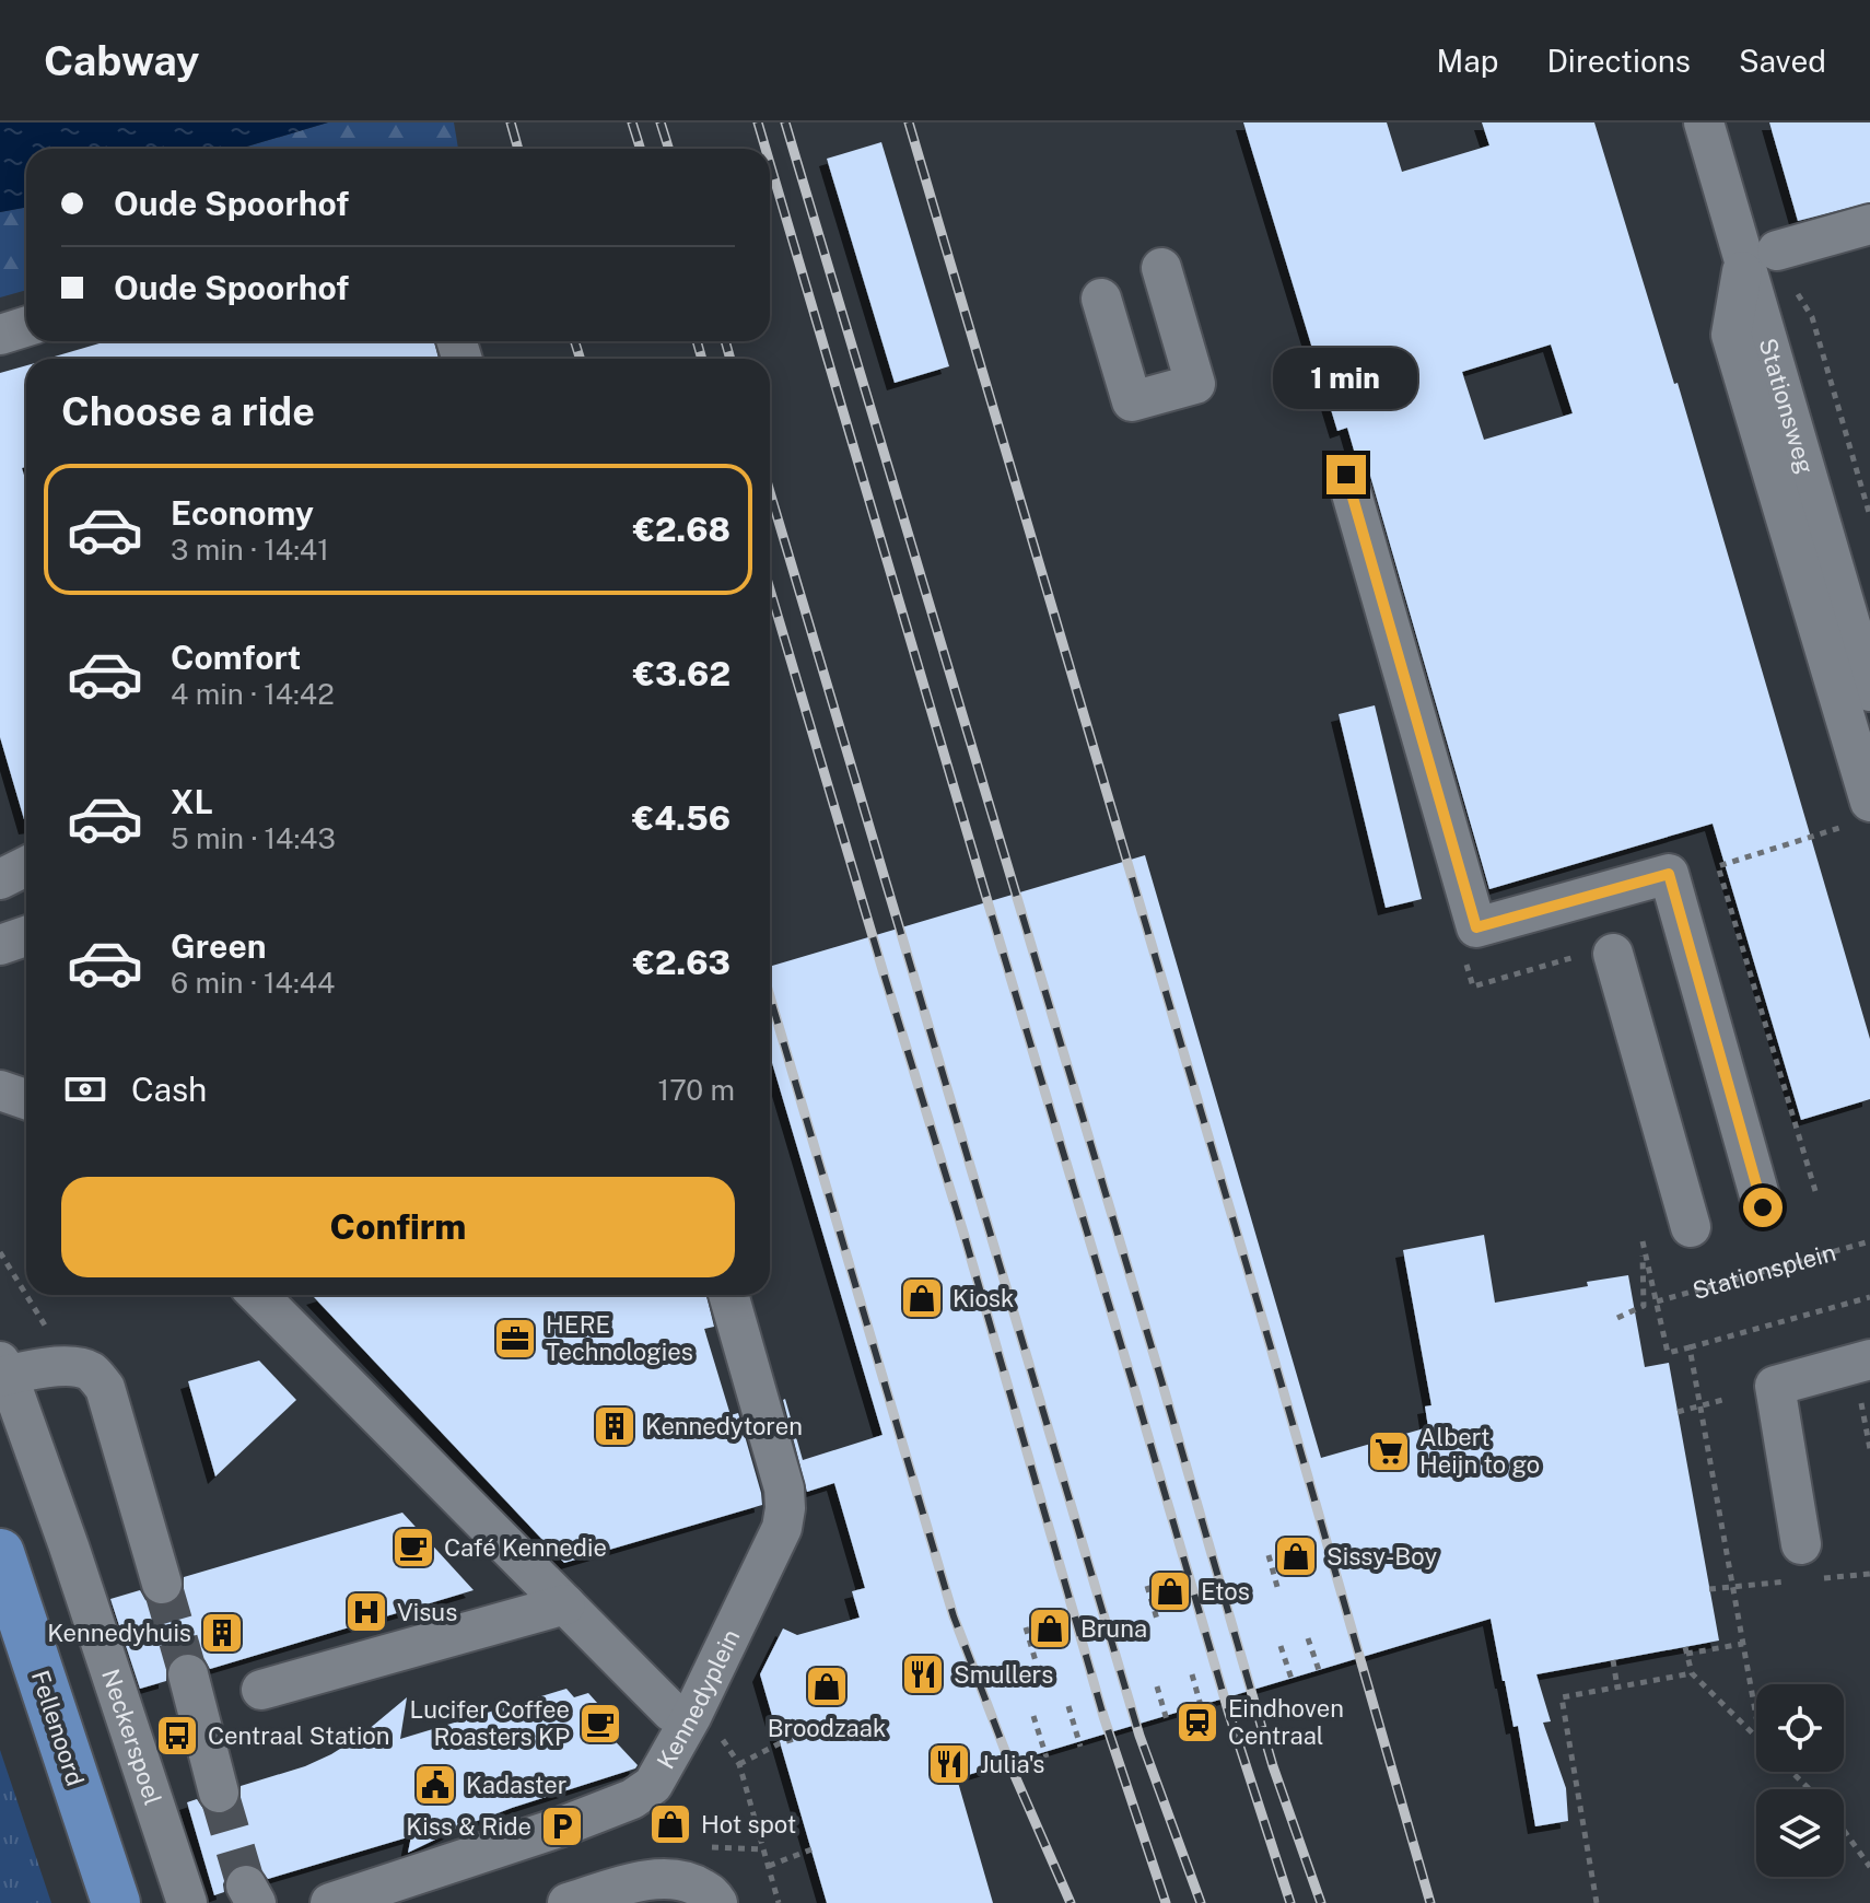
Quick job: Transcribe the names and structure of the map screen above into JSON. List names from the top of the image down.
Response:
{
  "streets": {
    "main road": ["Fellenoord"],
    "street": ["Stationsweg", "Kennedyplein", "Neckerspoel"],
    "path": ["Stationsplein"]
  },
  "places": {
    "shop": [
      "Kiosk",
      "Sissy-Boy",
      "Etos",
      "Bruna",
      "Broodzaak",
      "Hot spot"
    ],
    "office": ["HERE Technologies"],
    "building": ["Kennedytoren", "Kennedyhuis"],
    "supermarket": ["Albert Heijn to go"],
    "cafe": ["Café Kennedie", "Lucifer Coffee Roasters KP"],
    "hospital": ["Visus"],
    "restaurant": ["Smullers", "Julia's"],
    "station": ["Eindhoven Centraal"],
    "bus stop": ["Centraal Station"],
    "public building": ["Kadaster"],
    "parking": ["Kiss & Ride"]
  },
  "page": {
    "header": "Cabway",
    "nav": ["Map", "Directions", "Saved"],
    "banner": ["Oude Spoorhof", "Oude Spoorhof"],
    "bubble": "1 min",
    "heading": "Choose a ride",
    "list": [
      {
        "name": "Economy",
        "note": "3 min · 14:41",
        "value": "€2.68"
      },
      {
        "name": "Comfort",
        "note": "4 min · 14:42",
        "value": "€3.62"
      },
      {
        "name": "XL",
        "note": "5 min · 14:43",
        "value": "€4.56"
      },
      {
        "name": "Green",
        "note": "6 min · 14:44",
        "value": "€2.63"
      }
    ],
    "pay": ["Cash", "170 m"],
    "buttons": "Confirm"
  }
}
